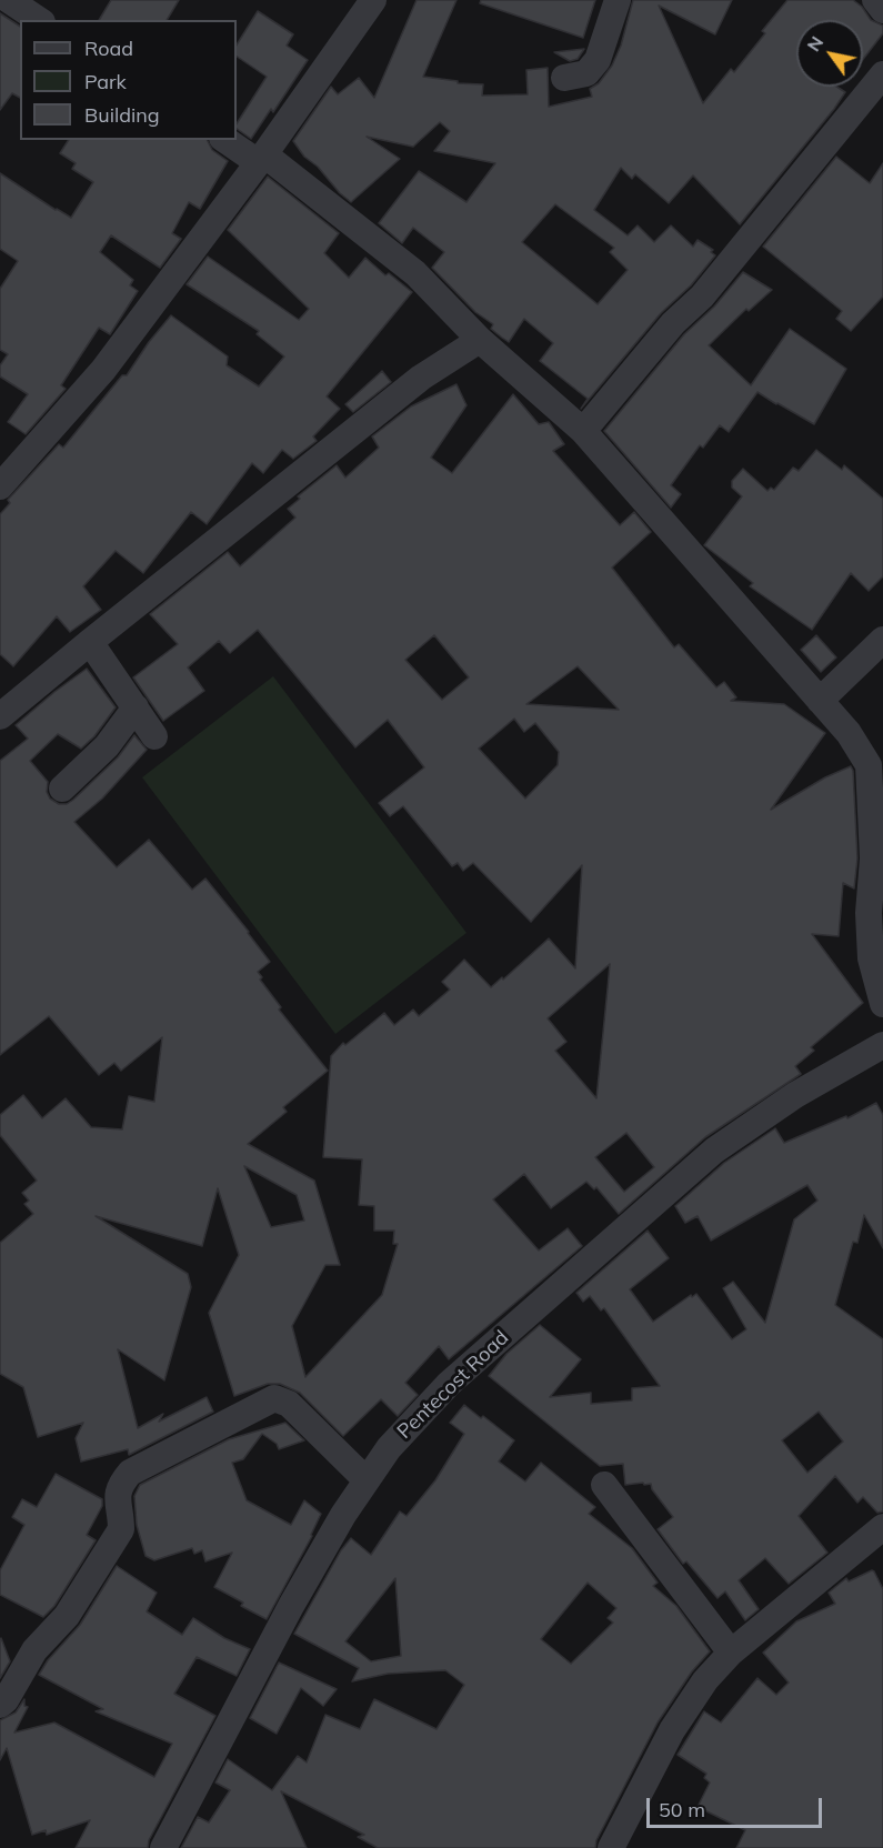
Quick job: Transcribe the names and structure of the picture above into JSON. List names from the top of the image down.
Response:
{
  "streets": {
    "street": ["Pentecost Road"]
  },
  "legend": ["Road", "Park", "Building"],
  "scale_bar": "50 m",
  "north": "top left"
}
